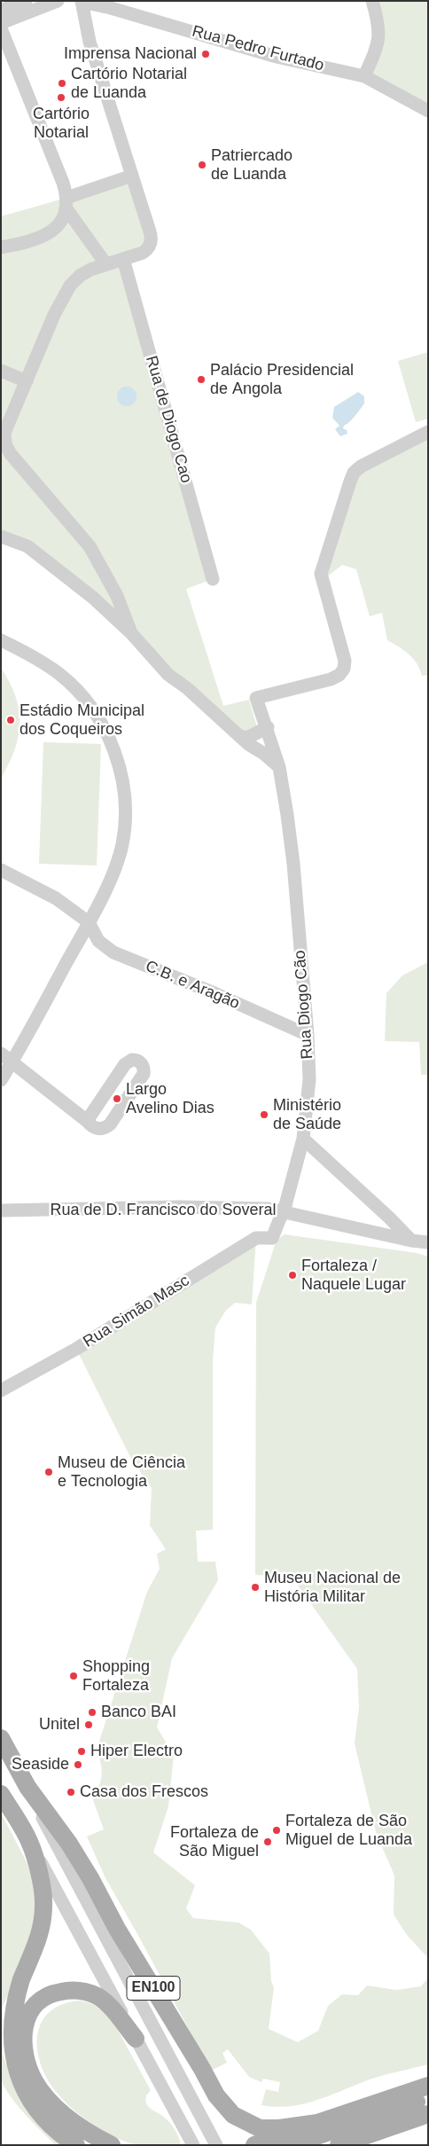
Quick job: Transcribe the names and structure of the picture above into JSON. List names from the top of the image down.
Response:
{
  "streets": {
    "main road": ["EN100"],
    "street": [
      "Rua Pedro Furtado",
      "Rua de Diogo Cao",
      "C.B. e Aragão",
      "Rua Diogo Cão",
      "Rua de D. Francisco do Soveral",
      "Rua Simão Masc"
    ]
  },
  "crossings": [
    ["C.B. e Aragão", "Rua Diogo Cão"],
    ["Rua Diogo Cão", "Rua Simão Masc"]
  ],
  "places": [
    "Imprensa Nacional",
    "Cartório Notarial de Luanda",
    "Cartório Notarial",
    "Patriercado de Luanda",
    "Palácio Presidencial de Angola",
    "Estádio Municipal dos Coqueiros",
    "Largo Avelino Dias",
    "Ministério de Saúde",
    "Fortaleza / Naquele Lugar",
    "Museu de Ciência e Tecnologia",
    "Museu Nacional de História Militar",
    "Shopping Fortaleza",
    "Banco BAI",
    "Unitel",
    "Hiper Electro",
    "Seaside",
    "Casa dos Frescos",
    "Fortaleza de São Miguel de Luanda",
    "Fortaleza de São Miguel"
  ]
}
